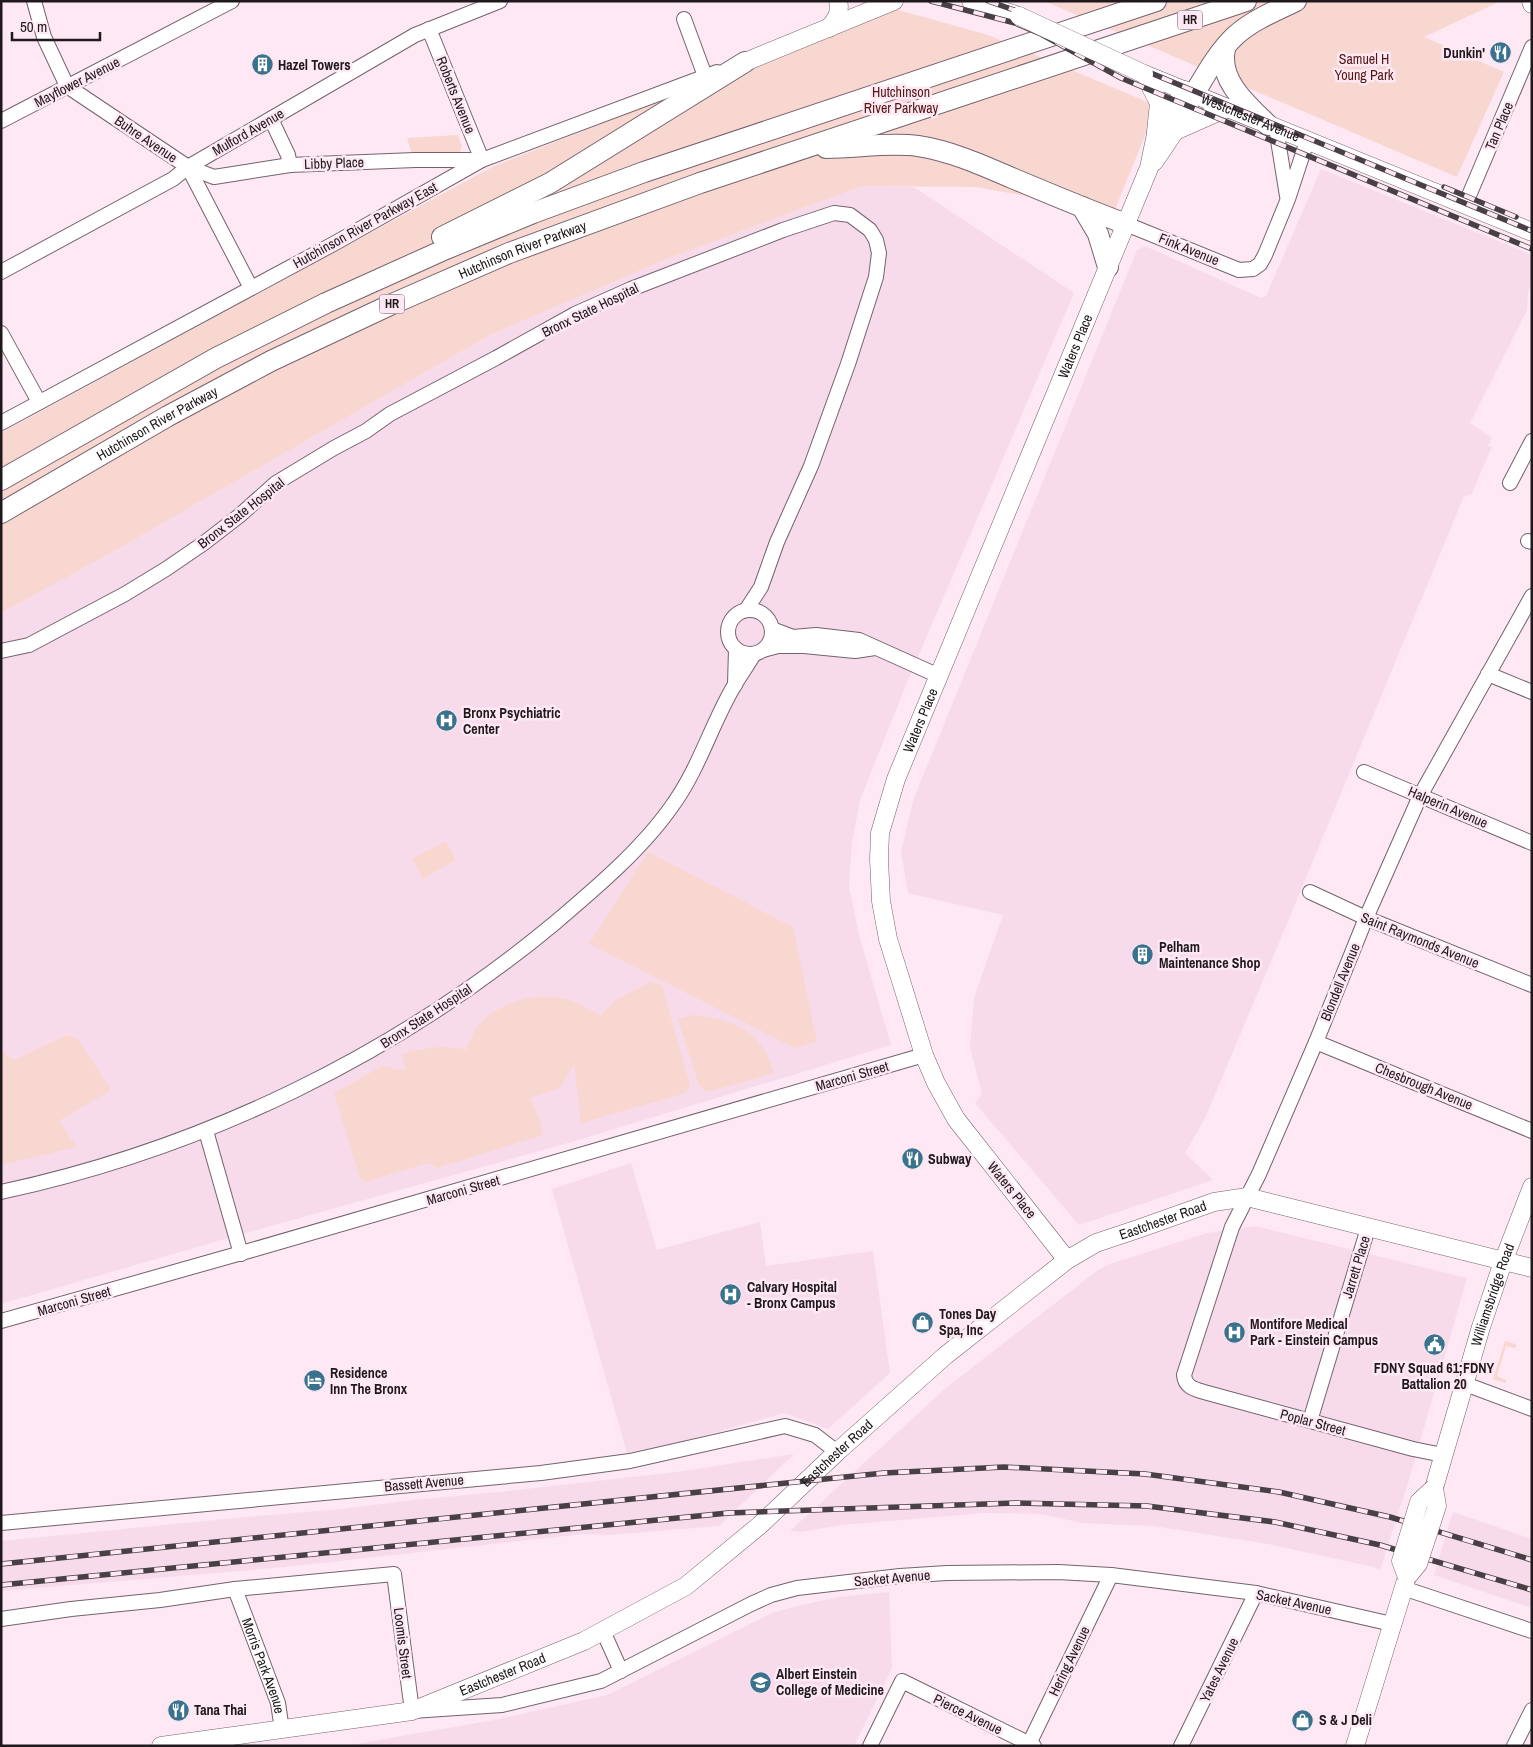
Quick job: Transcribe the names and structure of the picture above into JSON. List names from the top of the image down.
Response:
{
  "streets": {
    "highway": ["HR", "Hutchinson River Parkway"],
    "main road": [
      "Westchester Avenue",
      "Waters Place",
      "Eastchester Road",
      "Williamsbridge Road"
    ],
    "street": [
      "Mayflower Avenue",
      "Roberts Avenue",
      "Tan Place",
      "Mulford Avenue",
      "Buhre Avenue",
      "Libby Place",
      "Hutchinson River Parkway East",
      "Fink Avenue",
      "Bronx State Hospital",
      "Halperin Avenue",
      "Saint Raymonds Avenue",
      "Blondell Avenue",
      "Marconi Street",
      "Chesbrough Avenue",
      "Jarrett Place",
      "Poplar Street",
      "Bassett Avenue",
      "Sacket Avenue",
      "Loomis Street",
      "Hering Avenue",
      "Morris Park Avenue",
      "Yates Avenue",
      "Pierce Avenue"
    ]
  },
  "crossings": [
    ["Mayflower Avenue", "Buhre Avenue"],
    ["Roberts Avenue", "Mulford Avenue"],
    ["Roberts Avenue", "Libby Place"],
    ["Roberts Avenue", "Hutchinson River Parkway East"],
    ["Westchester Avenue", "Tan Place"],
    ["Westchester Avenue", "Fink Avenue"],
    ["Westchester Avenue", "Waters Place"],
    ["Mulford Avenue", "Buhre Avenue"],
    ["Mulford Avenue", "Libby Place"],
    ["Buhre Avenue", "Libby Place"],
    ["Buhre Avenue", "Hutchinson River Parkway East"],
    ["Libby Place", "Hutchinson River Parkway East"],
    ["Fink Avenue", "Waters Place"],
    ["Waters Place", "Marconi Street"],
    ["Waters Place", "Eastchester Road"],
    ["Halperin Avenue", "Blondell Avenue"],
    ["Saint Raymonds Avenue", "Blondell Avenue"],
    ["Blondell Avenue", "Chesbrough Avenue"],
    ["Blondell Avenue", "Eastchester Road"],
    ["Blondell Avenue", "Poplar Street"],
    ["Eastchester Road", "Jarrett Place"],
    ["Eastchester Road", "Williamsbridge Road"],
    ["Eastchester Road", "Bassett Avenue"],
    ["Eastchester Road", "Sacket Avenue"],
    ["Eastchester Road", "Loomis Street"],
    ["Eastchester Road", "Morris Park Avenue"],
    ["Jarrett Place", "Poplar Street"],
    ["Williamsbridge Road", "Poplar Street"],
    ["Williamsbridge Road", "Sacket Avenue"],
    ["Sacket Avenue", "Loomis Street"],
    ["Sacket Avenue", "Hering Avenue"],
    ["Sacket Avenue", "Yates Avenue"],
    ["Loomis Street", "Morris Park Avenue"],
    ["Hering Avenue", "Pierce Avenue"]
  ],
  "parks": ["Samuel H Young Park", "Hutchinson River Parkway"],
  "places": {
    "restaurant": ["Dunkin'", "Subway", "Tana Thai"],
    "building": ["Hazel Towers", "Pelham Maintenance Shop"],
    "hospital": ["Bronx Psychiatric Center", "Calvary Hospital - Bronx Campus", "Montifore Medical Park - Einstein Campus"],
    "shop": ["Tones Day Spa, Inc", "S & J Deli"],
    "public building": ["FDNY Squad 61;FDNY Battalion 20"],
    "hotel": ["Residence Inn The Bronx"],
    "school or university": ["Albert Einstein College of Medicine"]
  },
  "scale_bar": "50 m"
}
